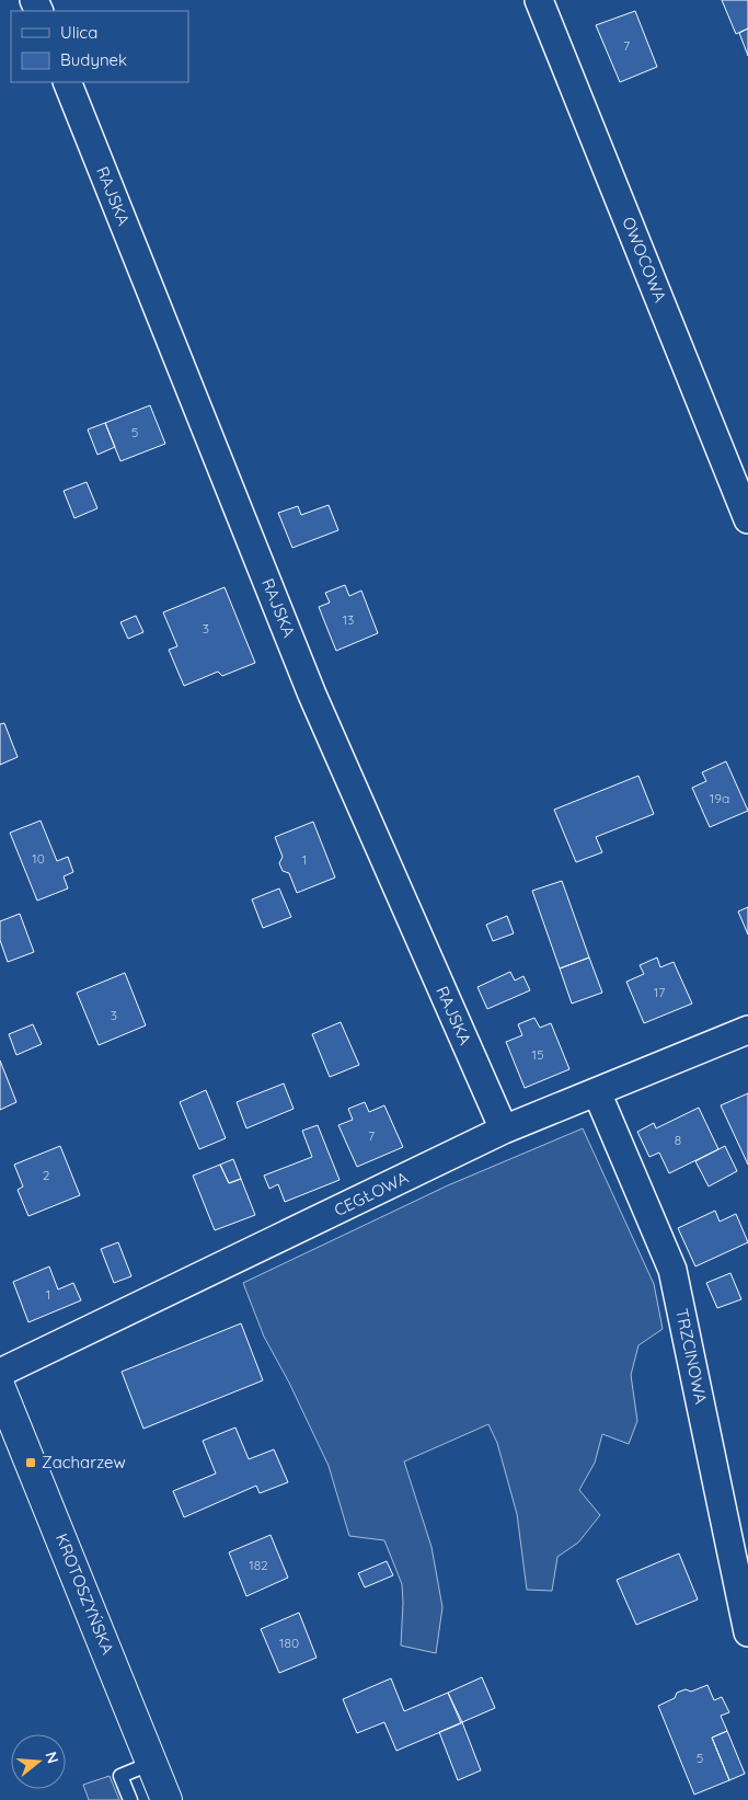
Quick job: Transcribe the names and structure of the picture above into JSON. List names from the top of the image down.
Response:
{
  "streets": {
    "main road": ["KROTOSZYŃSKA"],
    "street": [
      "RAJSKA",
      "OWOCOWA",
      "CEGŁOWA",
      "TRZCINOWA"
    ]
  },
  "crossings": [
    ["RAJSKA", "CEGŁOWA"],
    ["CEGŁOWA", "TRZCINOWA"]
  ],
  "places": {
    "transit": ["Zacharzew"]
  },
  "house_numbers": [
    "7",
    "5",
    "13",
    "3",
    "19a",
    "10",
    "1",
    "17",
    "3",
    "15",
    "7",
    "8",
    "2",
    "1",
    "182",
    "180",
    "5"
  ],
  "legend": ["Ulica", "Budynek"],
  "north": "right"
}
